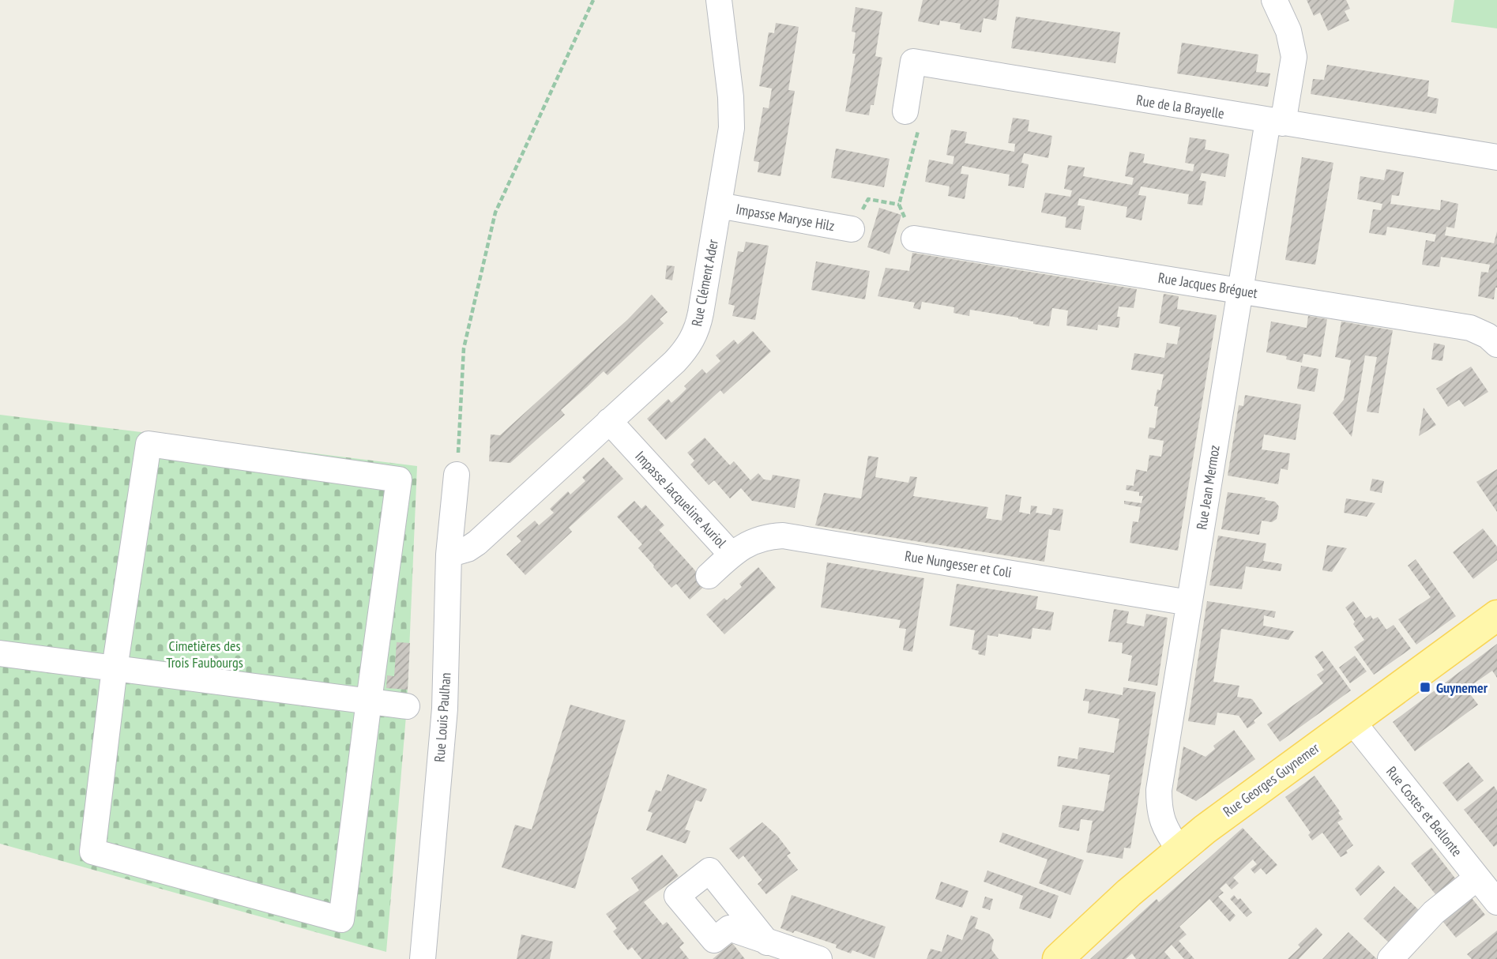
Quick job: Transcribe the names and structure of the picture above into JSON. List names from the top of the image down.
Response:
{
  "streets": {
    "main road": ["Rue Georges Guynemer"],
    "street": [
      "Rue de la Brayelle",
      "Impasse Maryse Hilz",
      "Rue Clément Ader",
      "Rue Jacques Bréguet",
      "Rue Jean Mermoz",
      "Impasse Jacqueline Auriol",
      "Rue Nungesser et Coli",
      "Rue Louis Paulhan",
      "Rue Costes et Bellonte"
    ]
  },
  "crossings": [
    ["Rue de la Brayelle", "Rue Jean Mermoz"],
    ["Impasse Maryse Hilz", "Rue Clément Ader"],
    ["Rue Clément Ader", "Impasse Jacqueline Auriol"],
    ["Rue Clément Ader", "Rue Louis Paulhan"],
    ["Rue Jacques Bréguet", "Rue Jean Mermoz"],
    ["Rue Jean Mermoz", "Rue Nungesser et Coli"],
    ["Rue Jean Mermoz", "Rue Georges Guynemer"],
    ["Impasse Jacqueline Auriol", "Rue Nungesser et Coli"],
    ["Rue Georges Guynemer", "Rue Costes et Bellonte"]
  ],
  "parks": ["Cimetières des Trois Faubourgs"],
  "places": {
    "transit": ["Guynemer"]
  }
}
